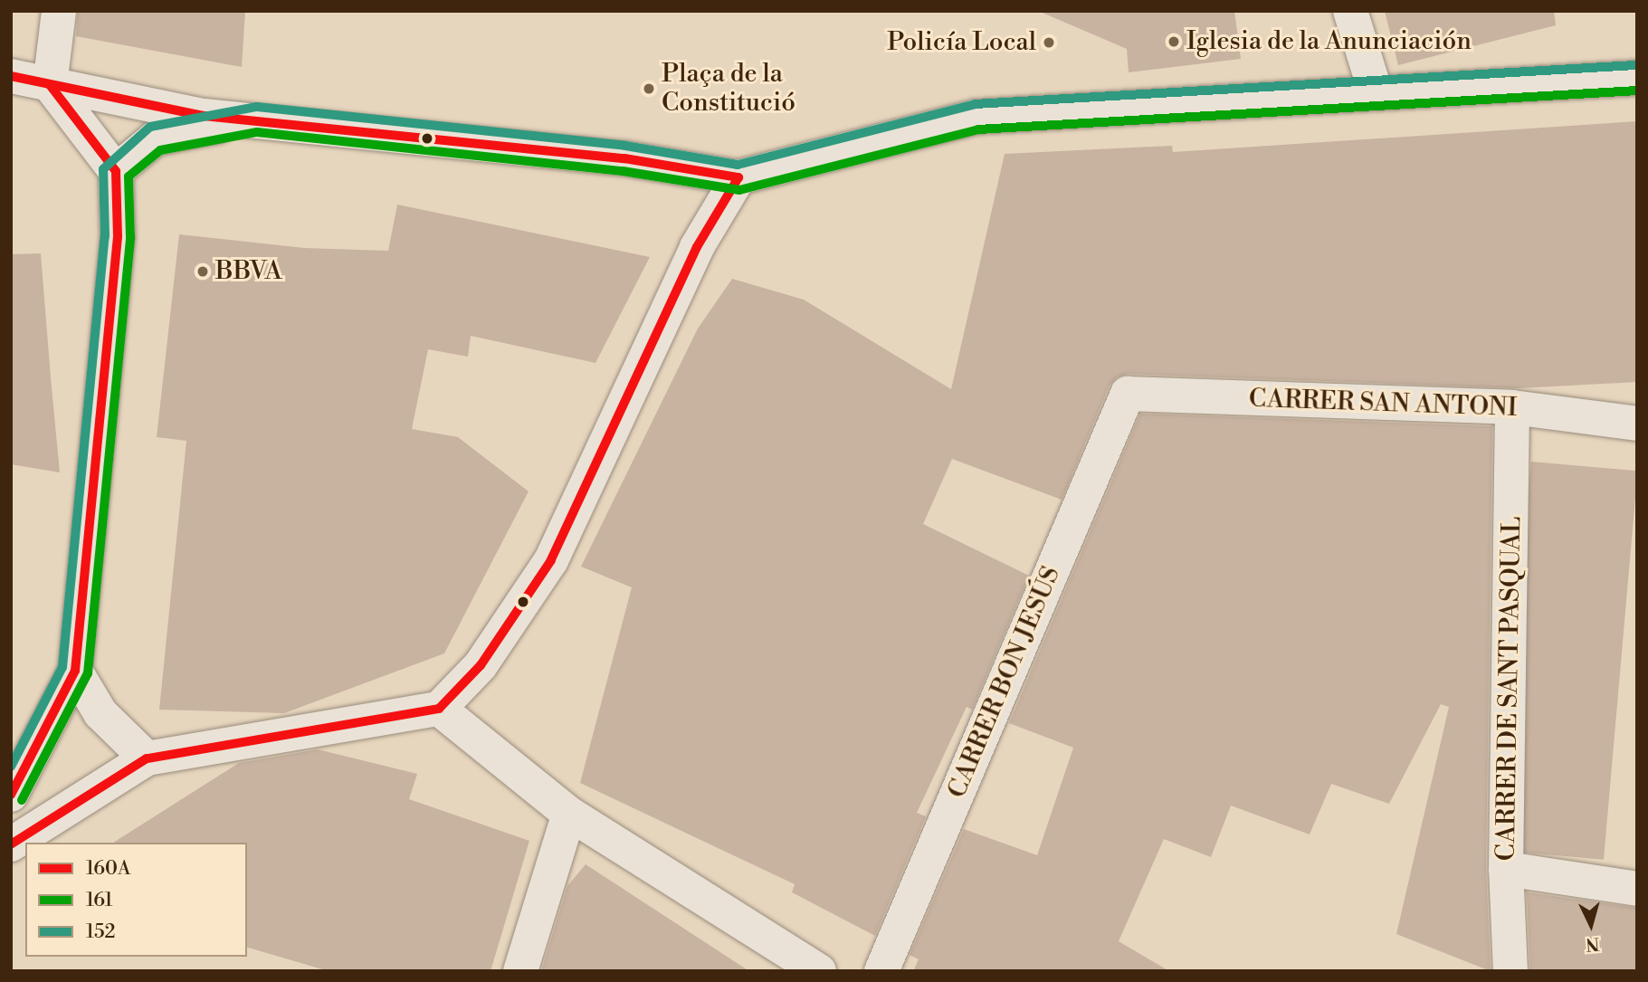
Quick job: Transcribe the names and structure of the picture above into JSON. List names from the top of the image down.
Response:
{
  "streets": {
    "street": ["CARRER SAN ANTONI", "CARRER BON JESÚS", "CARRER DE SANT PASQUAL"]
  },
  "crossings": [
    ["CARRER SAN ANTONI", "CARRER BON JESÚS"],
    ["CARRER SAN ANTONI", "CARRER DE SANT PASQUAL"]
  ],
  "places": [
    "Iglesia de la Anunciación",
    "Policía Local",
    "Plaça de la Constitució",
    "BBVA"
  ],
  "lines": ["transit line 152", "transit line 160A", "transit line 161"],
  "legend": ["160A", "161", "152"],
  "north": "bottom"
}
